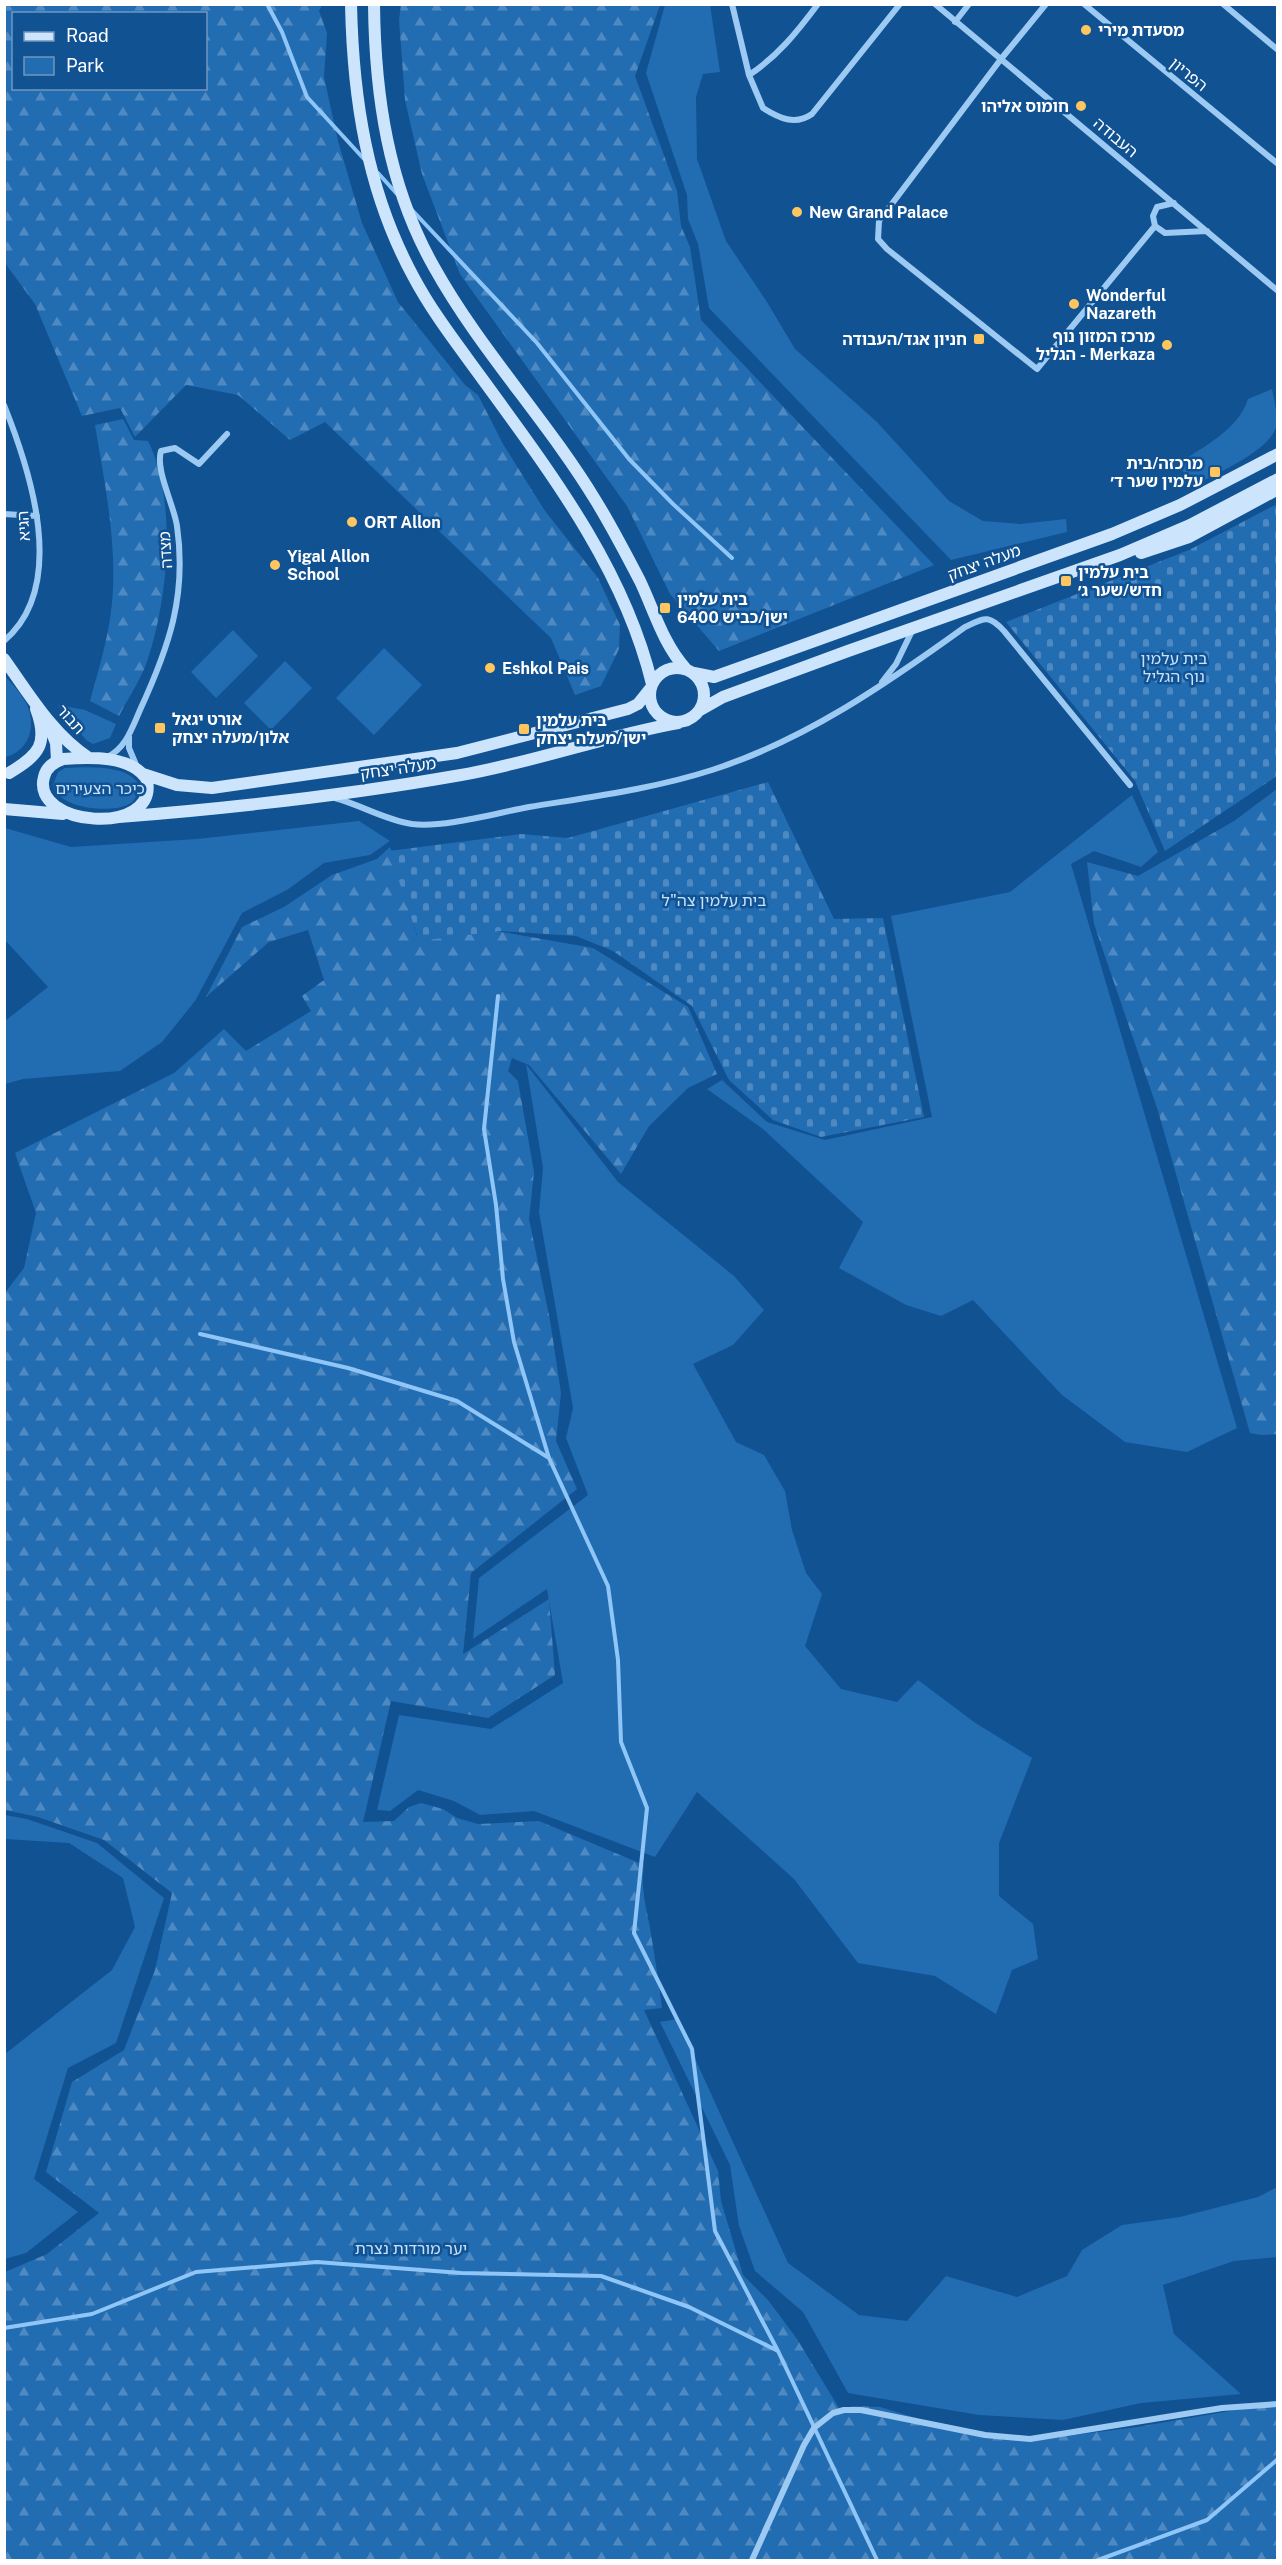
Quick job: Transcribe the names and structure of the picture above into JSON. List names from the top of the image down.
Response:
{
  "streets": {
    "main road": ["מעלה יצחק", "תבור"],
    "street": [
      "הפריון",
      "העבודה",
      "הגיא",
      "מצדה"
    ]
  },
  "crossings": [
    ["מצדה", "מעלה יצחק"],
    ["מצדה", "תבור"],
    ["מעלה יצחק", "תבור"]
  ],
  "parks": [
    "בית עלמין נוף הגליל",
    "כיכר הצעירים",
    "בית עלמין צה\"ל",
    "יער מורדות נצרת"
  ],
  "places": {
    "other": [
      "מסעדת מירי",
      "חומוס אליהו",
      "New Grand Palace",
      "Wonderful Nazareth",
      "מרכז המזון נוף הגליל - Merkaza",
      "ORT Allon",
      "Yigal Allon School",
      "Eshkol Pais"
    ],
    "transit": [
      "חניון אגד/העבודה",
      "מרכזה/בית עלמין שער ד׳",
      "בית עלמין חדש/שער ג׳",
      "בית עלמין ישן/כביש 6400",
      "אורט יגאל אלון/מעלה יצחק",
      "בית עלמין ישן/מעלה יצחק"
    ]
  },
  "legend": ["Road", "Park"]
}
